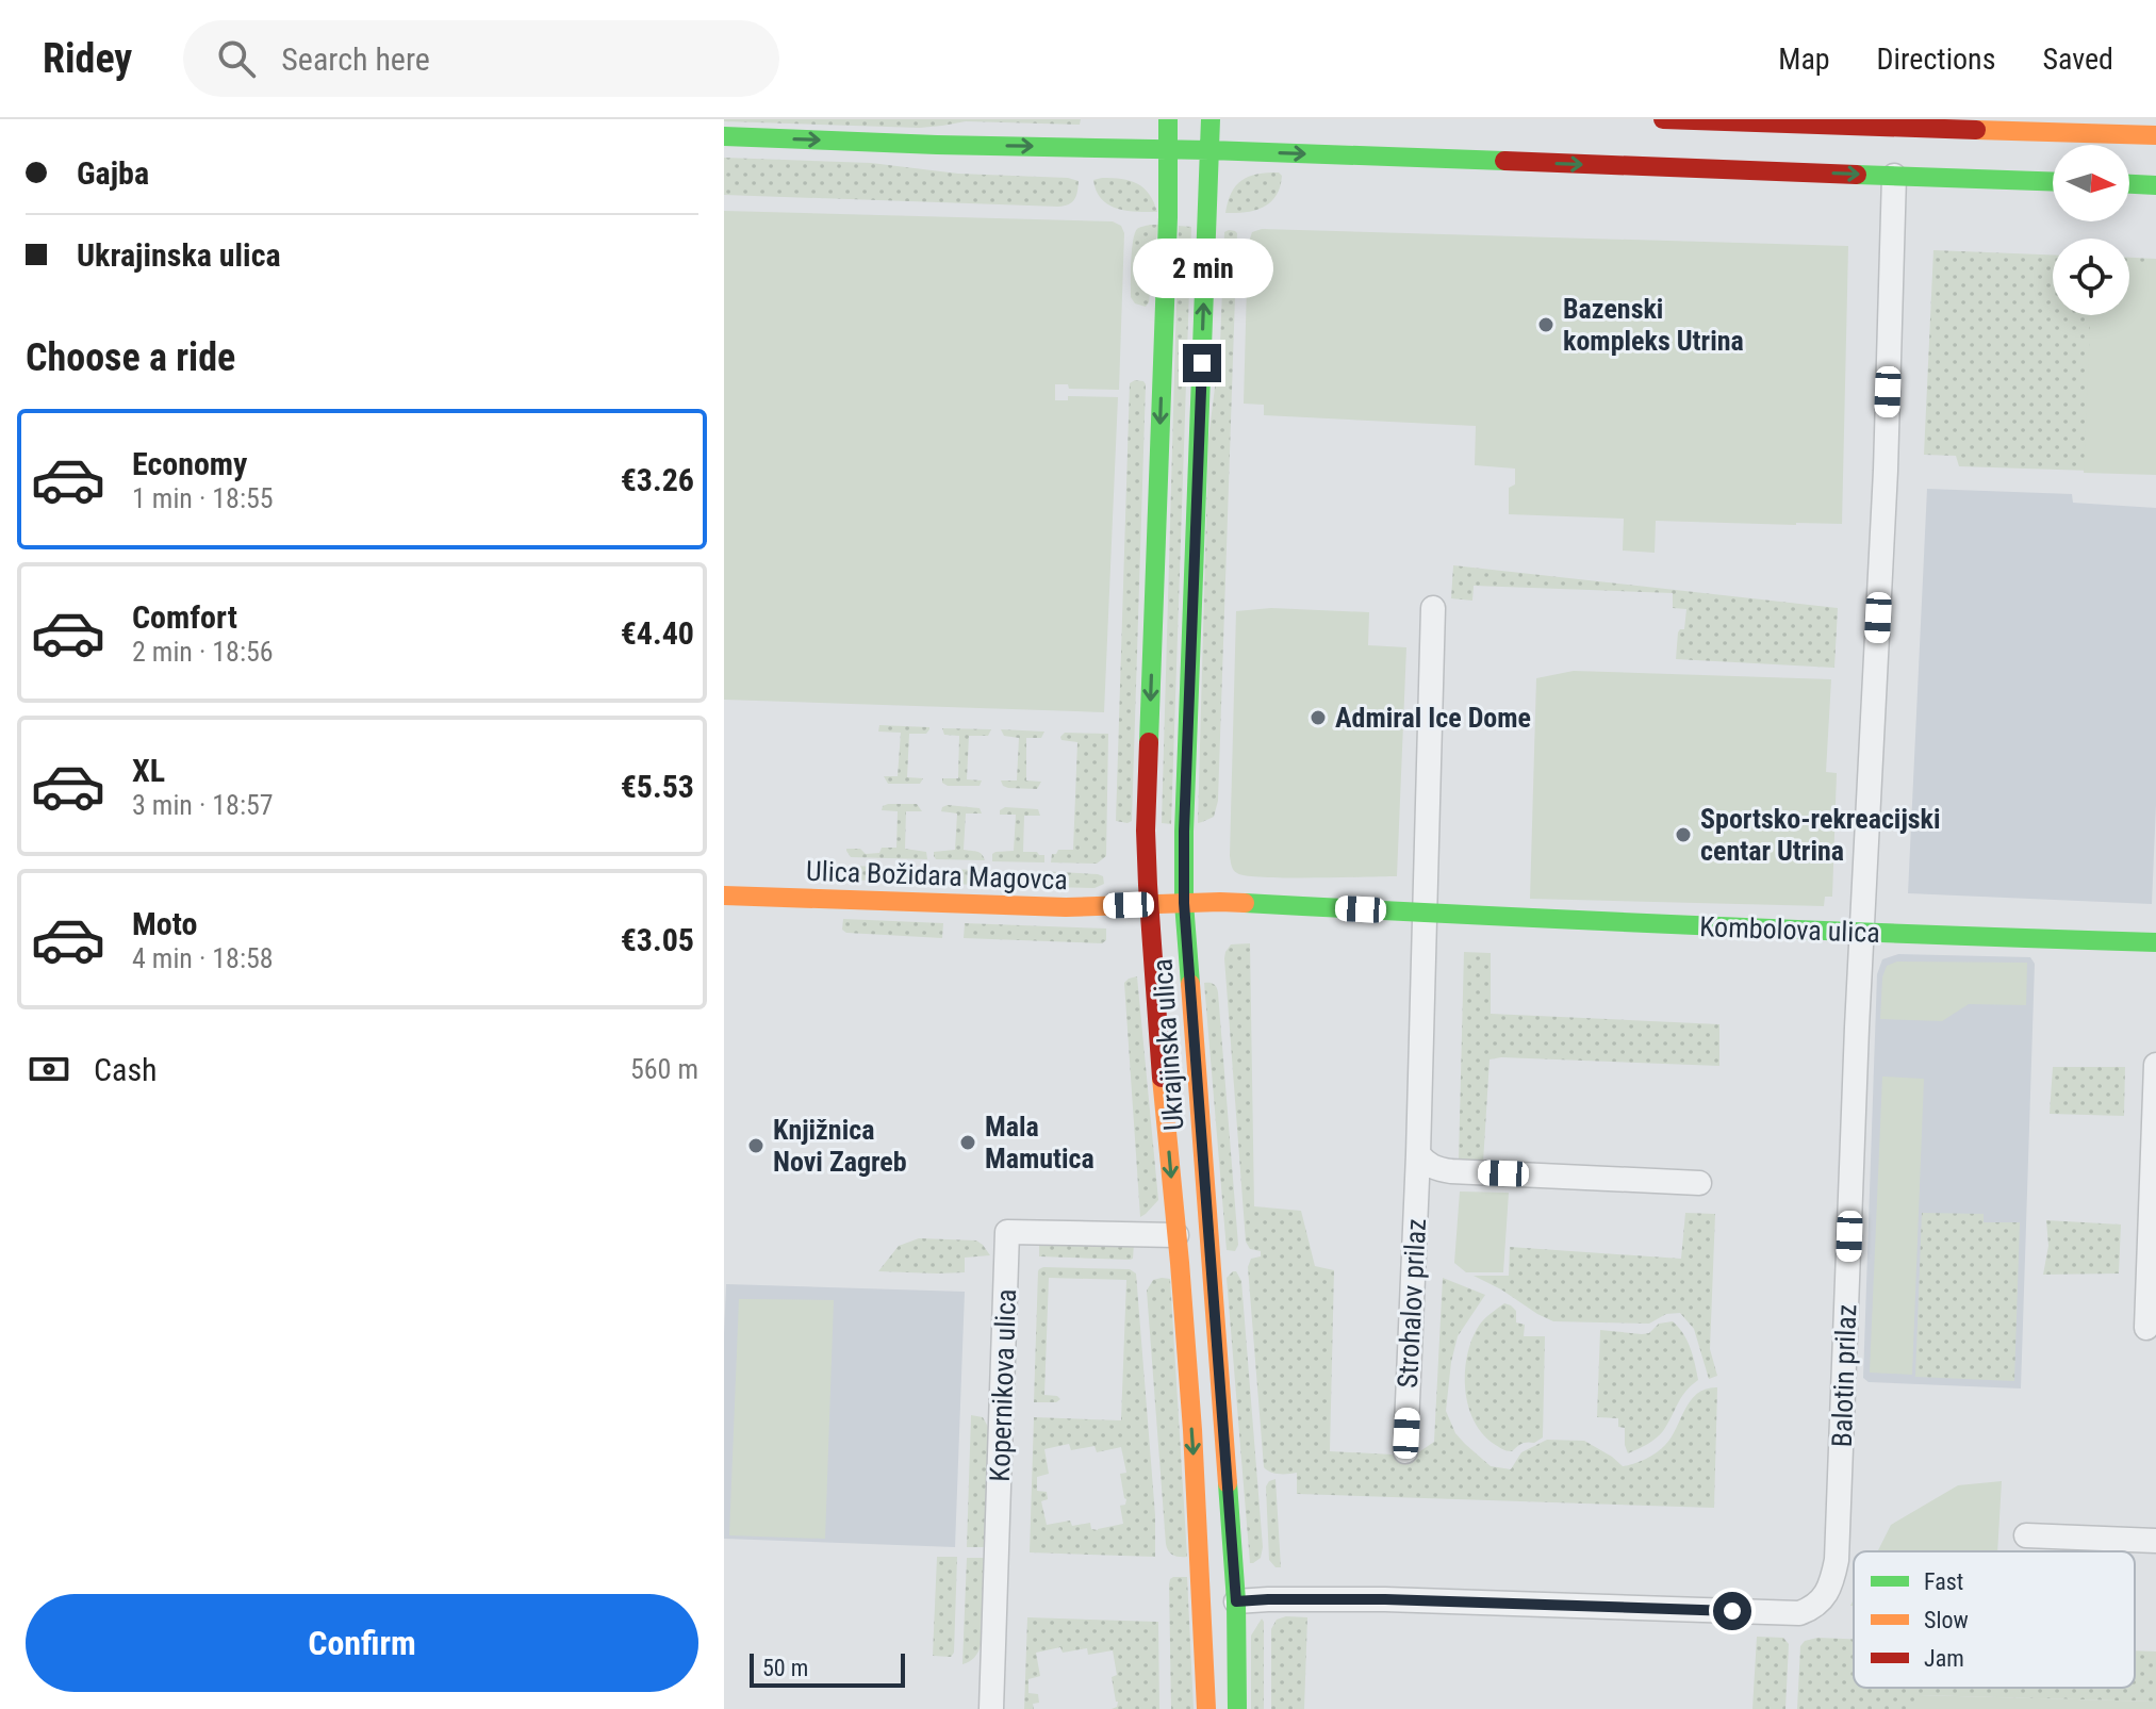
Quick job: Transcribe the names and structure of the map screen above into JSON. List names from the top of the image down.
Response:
{
  "streets": {
    "street": [
      "Ulica Božidara Magovca",
      "Kombolova ulica",
      "Ukrajinska ulica",
      "Strohalov prilaz",
      "Balotin prilaz",
      "Kopernikova ulica"
    ]
  },
  "crossings": [
    ["Ulica Božidara Magovca", "Kombolova ulica"],
    ["Ulica Božidara Magovca", "Ukrajinska ulica"],
    ["Kombolova ulica", "Ukrajinska ulica"],
    ["Kombolova ulica", "Strohalov prilaz"],
    ["Kombolova ulica", "Balotin prilaz"],
    ["Ukrajinska ulica", "Balotin prilaz"],
    ["Ukrajinska ulica", "Kopernikova ulica"]
  ],
  "places": [
    "Bazenski kompleks Utrina",
    "Admiral Ice Dome",
    "Sportsko-rekreacijski centar Utrina",
    "Mala Mamutica",
    "Knjižnica Novi Zagreb"
  ],
  "legend": ["Fast", "Slow", "Jam"],
  "scale_bar": "50 m",
  "north": "right",
  "page": {
    "header": "Ridey",
    "search": "Search here",
    "nav": ["Map", "Directions", "Saved"],
    "banner": ["Gajba", "Ukrajinska ulica"],
    "bubble": "2 min",
    "heading": "Choose a ride",
    "list": [
      {
        "name": "Economy",
        "note": "1 min · 18:55",
        "value": "€3.26"
      },
      {
        "name": "Comfort",
        "note": "2 min · 18:56",
        "value": "€4.40"
      },
      {
        "name": "XL",
        "note": "3 min · 18:57",
        "value": "€5.53"
      },
      {
        "name": "Moto",
        "note": "4 min · 18:58",
        "value": "€3.05"
      }
    ],
    "pay": ["Cash", "560 m"],
    "buttons": "Confirm",
    "scale": "50 m"
  }
}
